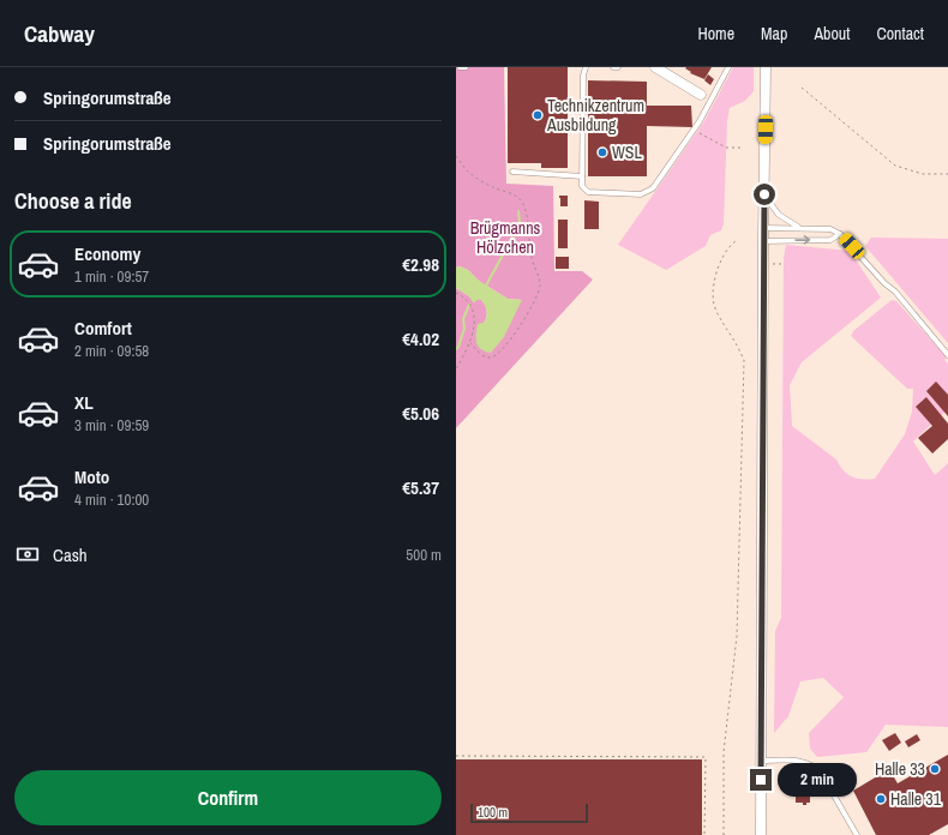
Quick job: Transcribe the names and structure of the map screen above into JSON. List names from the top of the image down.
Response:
{
  "parks": ["Brügmanns Hölzchen"],
  "places": [
    "Technikzentrum Ausbildung",
    "WSL",
    "Halle 33",
    "Halle 31"
  ],
  "scale_bar": "100 m",
  "page": {
    "header": "Cabway",
    "nav": [
      "Home",
      "Map",
      "About",
      "Contact"
    ],
    "banner": ["Springorumstraße", "Springorumstraße"],
    "heading": "Choose a ride",
    "list": [
      {
        "name": "Economy",
        "note": "1 min · 09:57",
        "value": "€2.98"
      },
      {
        "name": "Comfort",
        "note": "2 min · 09:58",
        "value": "€4.02"
      },
      {
        "name": "XL",
        "note": "3 min · 09:59",
        "value": "€5.06"
      },
      {
        "name": "Moto",
        "note": "4 min · 10:00",
        "value": "€5.37"
      }
    ],
    "pay": ["Cash", "500 m"],
    "buttons": "Confirm",
    "bubble": "2 min",
    "scale": "100 m"
  }
}
